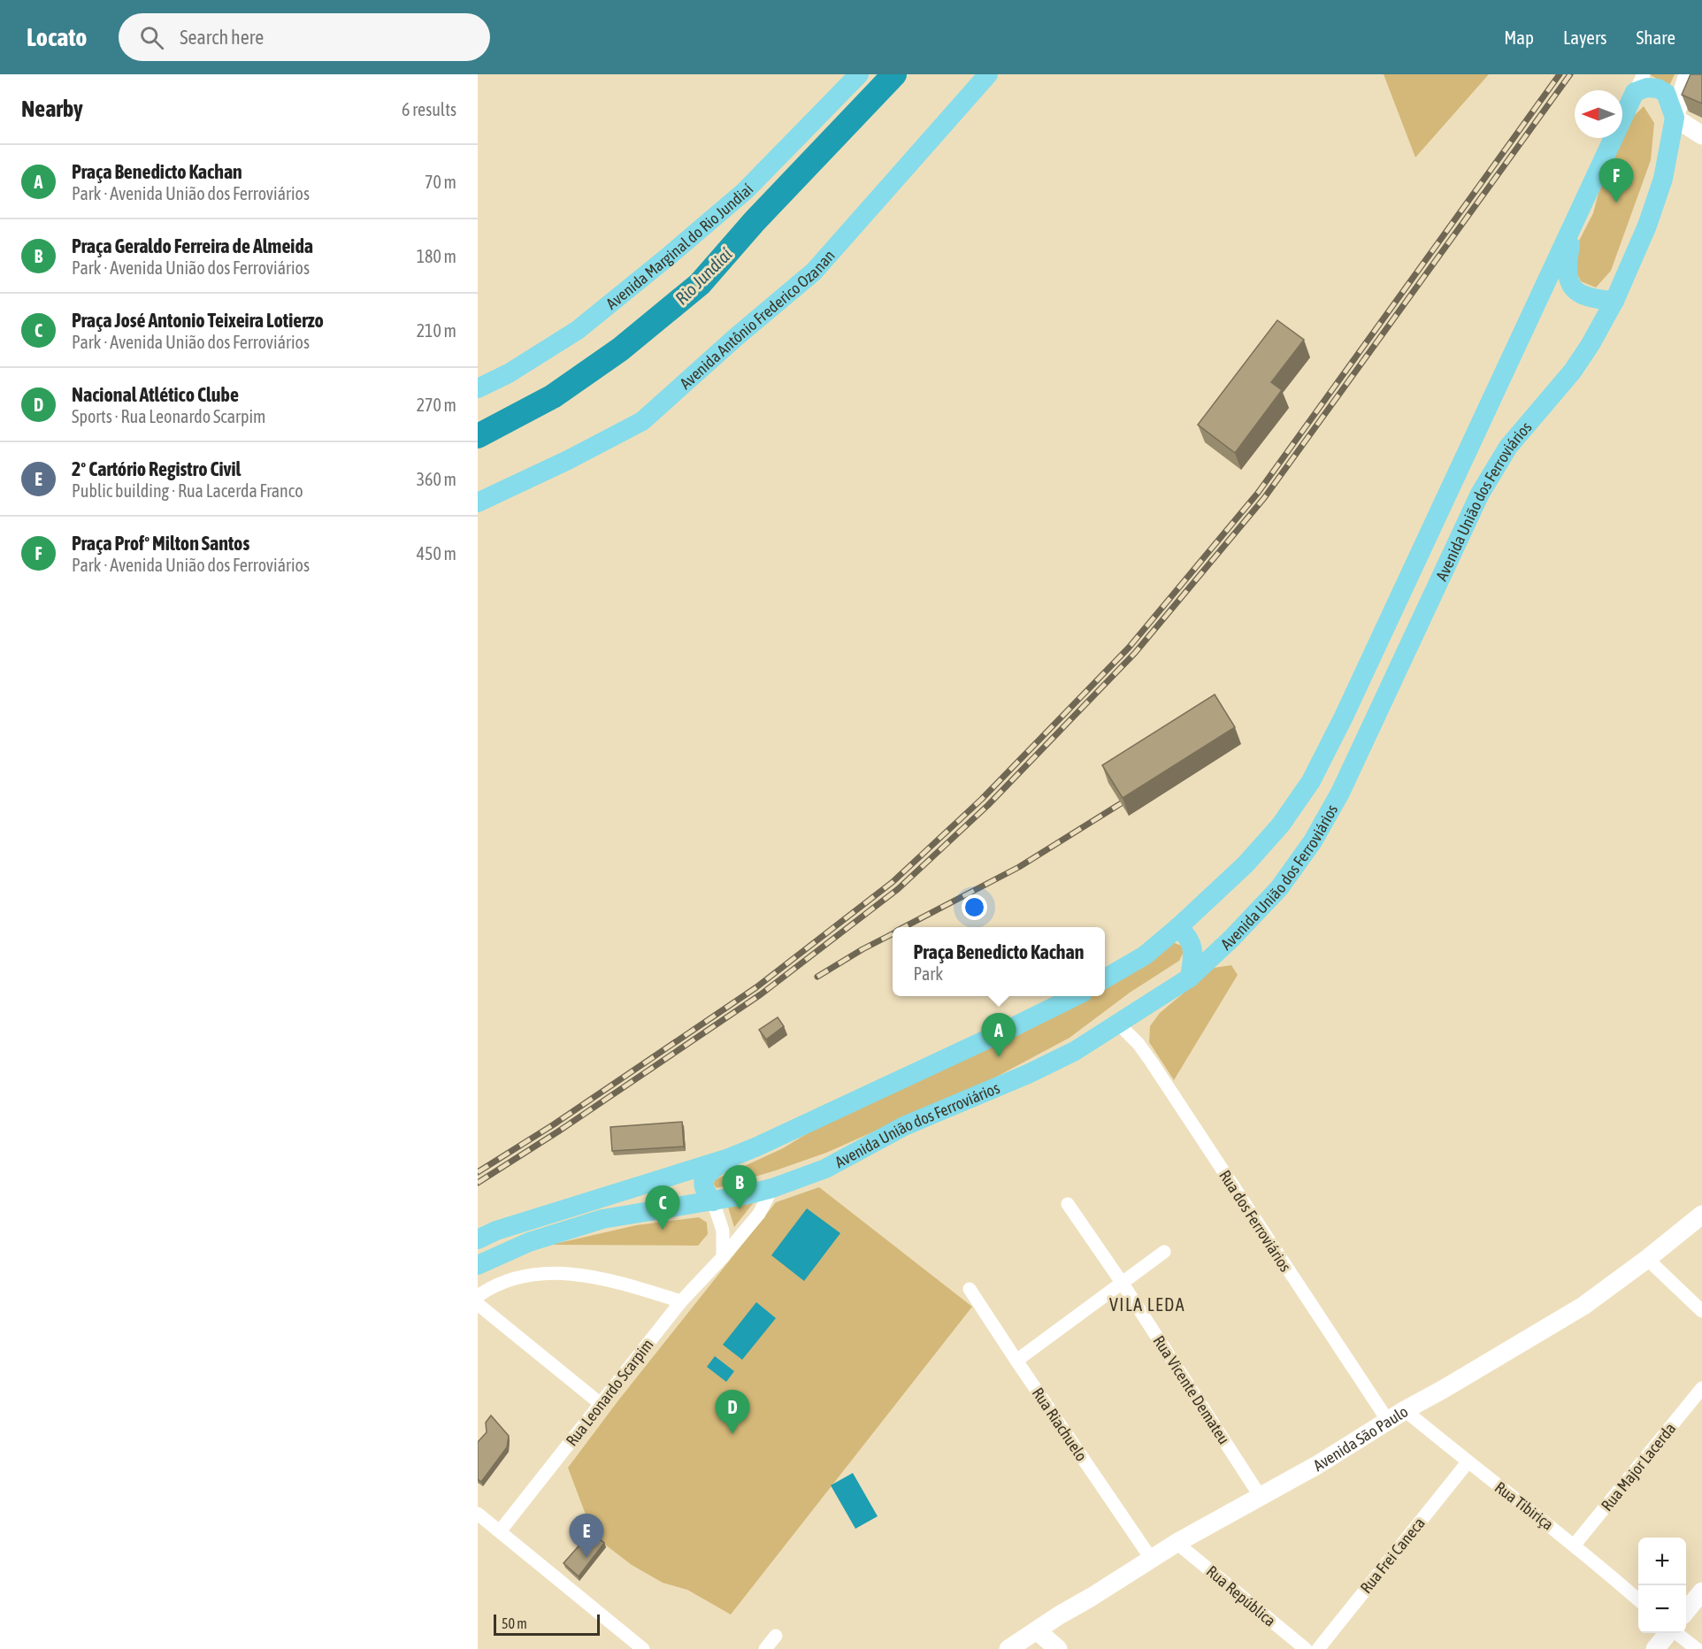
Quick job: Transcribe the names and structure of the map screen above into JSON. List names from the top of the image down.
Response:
{
  "streets": {
    "main road": [
      "Avenida Marginal do Rio Jundiaí",
      "Avenida Antônio Frederico Ozanan",
      "Avenida União dos Ferroviários",
      "Avenida São Paulo"
    ],
    "street": [
      "Rua dos Ferroviários",
      "Rua Vicente Demateu",
      "Rua Leonardo Scarpim",
      "Rua Riachuelo",
      "Rua Major Lacerda",
      "Rua Tibiriça",
      "Rua Frei Caneca",
      "Rua República"
    ]
  },
  "crossings": [
    ["Avenida União dos Ferroviários", "Rua dos Ferroviários"],
    ["Avenida União dos Ferroviários", "Rua Leonardo Scarpim"],
    ["Rua dos Ferroviários", "Avenida São Paulo"],
    ["Rua Vicente Demateu", "Avenida São Paulo"],
    ["Rua Riachuelo", "Avenida São Paulo"],
    ["Avenida São Paulo", "Rua Tibiriça"],
    ["Avenida São Paulo", "Rua República"],
    ["Rua Major Lacerda", "Rua Tibiriça"],
    ["Rua Tibiriça", "Rua Frei Caneca"]
  ],
  "districts": ["VILA LEDA"],
  "water": ["Rio Jundiaí"],
  "scale_bar": "50 m",
  "north": "left",
  "page": {
    "header": "Locato",
    "search": "Search here",
    "nav": ["Map", "Layers", "Share"],
    "heading": ["Nearby", "6 results"],
    "list": [
      {
        "mark": "A",
        "name": "Praça Benedicto Kachan",
        "note": "Park · Avenida União dos Ferroviários",
        "value": "70 m"
      },
      {
        "mark": "B",
        "name": "Praça Geraldo Ferreira de Almeida",
        "note": "Park · Avenida União dos Ferroviários",
        "value": "180 m"
      },
      {
        "mark": "C",
        "name": "Praça José Antonio Teixeira Lotierzo",
        "note": "Park · Avenida União dos Ferroviários",
        "value": "210 m"
      },
      {
        "mark": "D",
        "name": "Nacional Atlético Clube",
        "note": "Sports · Rua Leonardo Scarpim",
        "value": "270 m"
      },
      {
        "mark": "E",
        "name": "2º Cartório Registro Civil",
        "note": "Public building · Rua Lacerda Franco",
        "value": "360 m"
      },
      {
        "mark": "F",
        "name": "Praça Profº Milton Santos",
        "note": "Park · Avenida União dos Ferroviários",
        "value": "450 m"
      }
    ],
    "pins": [
      "F",
      "A",
      "B",
      "C",
      "D",
      "E"
    ],
    "popup": ["Praça Benedicto Kachan", "Park"],
    "map_buttons": ["+", "−"],
    "scale": "50 m"
  }
}
